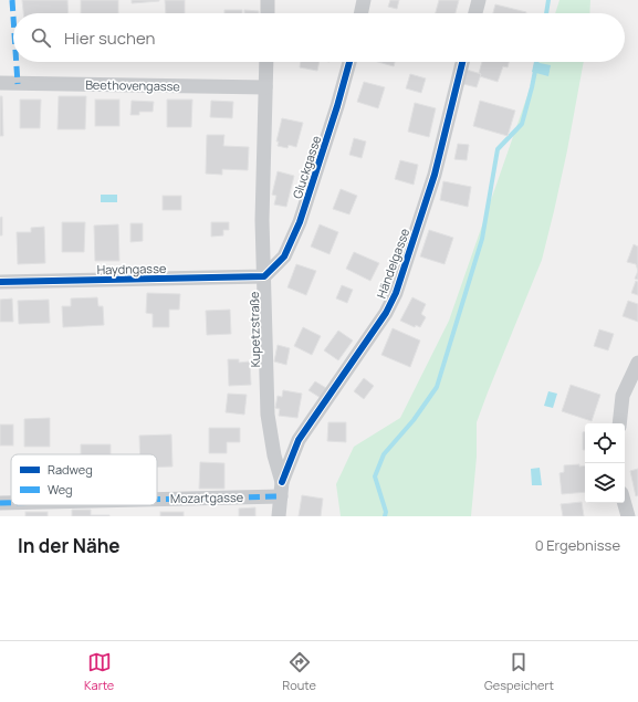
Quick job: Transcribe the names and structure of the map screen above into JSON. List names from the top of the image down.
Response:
{
  "streets": {
    "street": [
      "Beethovengasse",
      "Gluckgasse",
      "Händelgasse",
      "Haydngasse",
      "Kupetzstraße",
      "Mozartgasse"
    ]
  },
  "crossings": [
    ["Beethovengasse", "Kupetzstraße"],
    ["Gluckgasse", "Haydngasse"],
    ["Gluckgasse", "Kupetzstraße"],
    ["Händelgasse", "Kupetzstraße"],
    ["Händelgasse", "Mozartgasse"],
    ["Haydngasse", "Kupetzstraße"],
    ["Kupetzstraße", "Mozartgasse"]
  ],
  "legend": ["Radweg", "Weg"],
  "page": {
    "search": "Hier suchen",
    "heading": ["In der Nähe", "0 Ergebnisse"],
    "nav": ["Karte", "Route", "Gespeichert"]
  }
}
